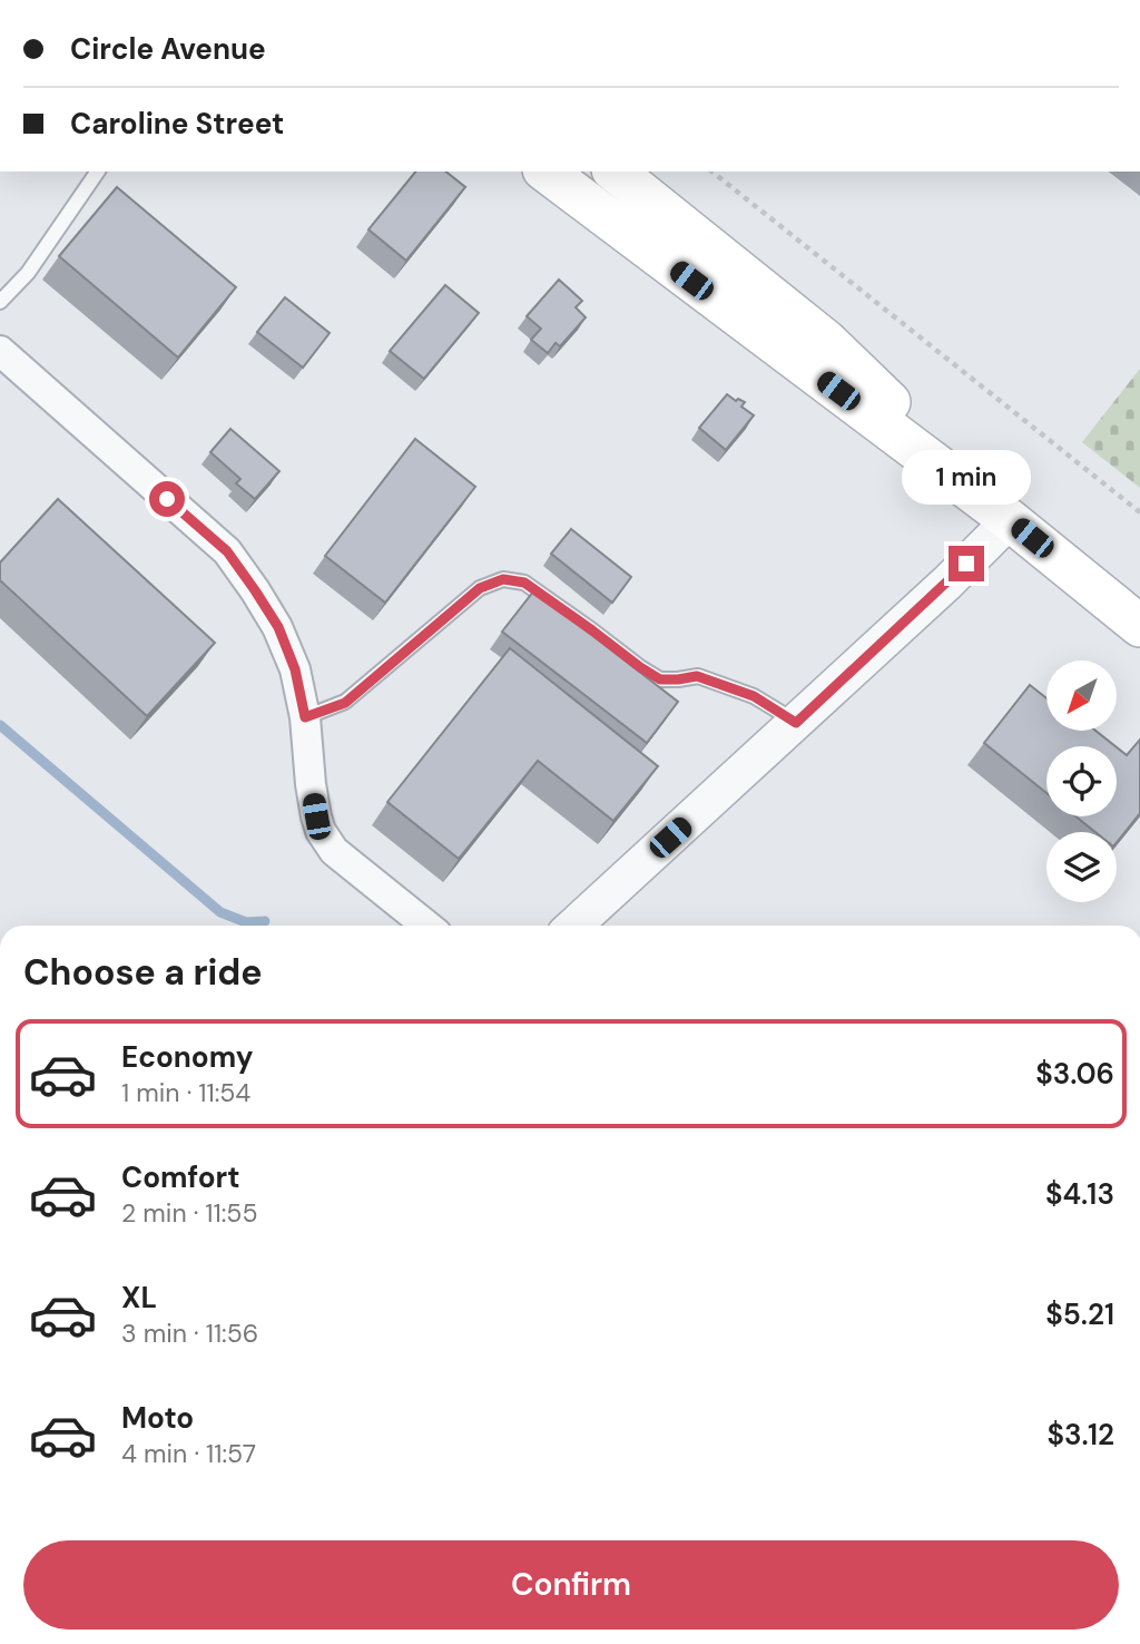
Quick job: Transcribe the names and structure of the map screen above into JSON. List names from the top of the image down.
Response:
{
  "north": "bottom left",
  "page": {
    "banner": ["Circle Avenue", "Caroline Street"],
    "bubble": "1 min",
    "heading": "Choose a ride",
    "list": [
      {
        "name": "Economy",
        "note": "1 min · 11:54",
        "value": "$3.06"
      },
      {
        "name": "Comfort",
        "note": "2 min · 11:55",
        "value": "$4.13"
      },
      {
        "name": "XL",
        "note": "3 min · 11:56",
        "value": "$5.21"
      },
      {
        "name": "Moto",
        "note": "4 min · 11:57",
        "value": "$3.12"
      }
    ],
    "buttons": "Confirm"
  }
}
